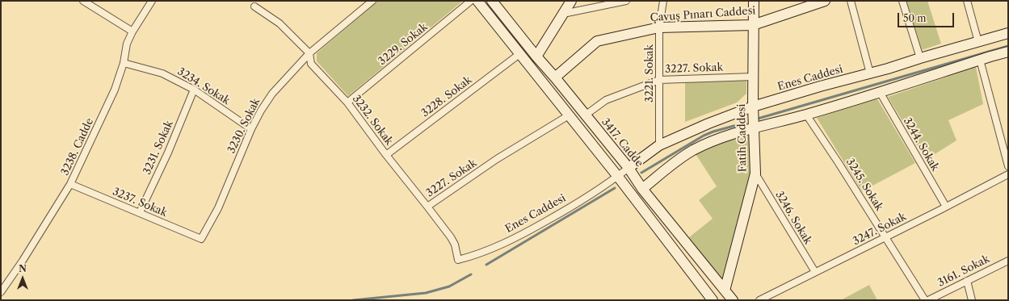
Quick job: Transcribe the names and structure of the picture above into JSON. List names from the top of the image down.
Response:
{
  "streets": {
    "street": [
      "Çavuş Pınarı Caddesi",
      "3229. Sokak",
      "3227. Sokak",
      "3221. Sokak",
      "Enes Caddesi",
      "3234. Sokak",
      "3228. Sokak",
      "3232. Sokak",
      "3230. Sokak",
      "Fatih Caddesi",
      "3417. Cadde",
      "3244. Sokak",
      "3238. Cadde",
      "3231. Sokak",
      "3245. Sokak",
      "3237. Sokak",
      "3246. Sokak",
      "3247. Sokak",
      "3161. Sokak"
    ]
  },
  "crossings": [
    ["Çavuş Pınarı Caddesi", "3221. Sokak"],
    ["Çavuş Pınarı Caddesi", "Fatih Caddesi"],
    ["Çavuş Pınarı Caddesi", "3417. Cadde"],
    ["3229. Sokak", "3232. Sokak"],
    ["3227. Sokak", "3221. Sokak"],
    ["3227. Sokak", "3232. Sokak"],
    ["3227. Sokak", "Fatih Caddesi"],
    ["3227. Sokak", "3417. Cadde"],
    ["3221. Sokak", "Enes Caddesi"],
    ["Enes Caddesi", "3232. Sokak"],
    ["Enes Caddesi", "Fatih Caddesi"],
    ["Enes Caddesi", "3417. Cadde"],
    ["3234. Sokak", "3230. Sokak"],
    ["3234. Sokak", "3238. Cadde"],
    ["3234. Sokak", "3231. Sokak"],
    ["3228. Sokak", "3232. Sokak"],
    ["3232. Sokak", "3230. Sokak"],
    ["3230. Sokak", "3237. Sokak"],
    ["Fatih Caddesi", "3417. Cadde"],
    ["Fatih Caddesi", "3246. Sokak"],
    ["3244. Sokak", "3247. Sokak"],
    ["3238. Cadde", "3237. Sokak"],
    ["3231. Sokak", "3237. Sokak"],
    ["3245. Sokak", "3247. Sokak"],
    ["3246. Sokak", "3247. Sokak"]
  ],
  "scale_bar": "50 m",
  "north": "top"
}
